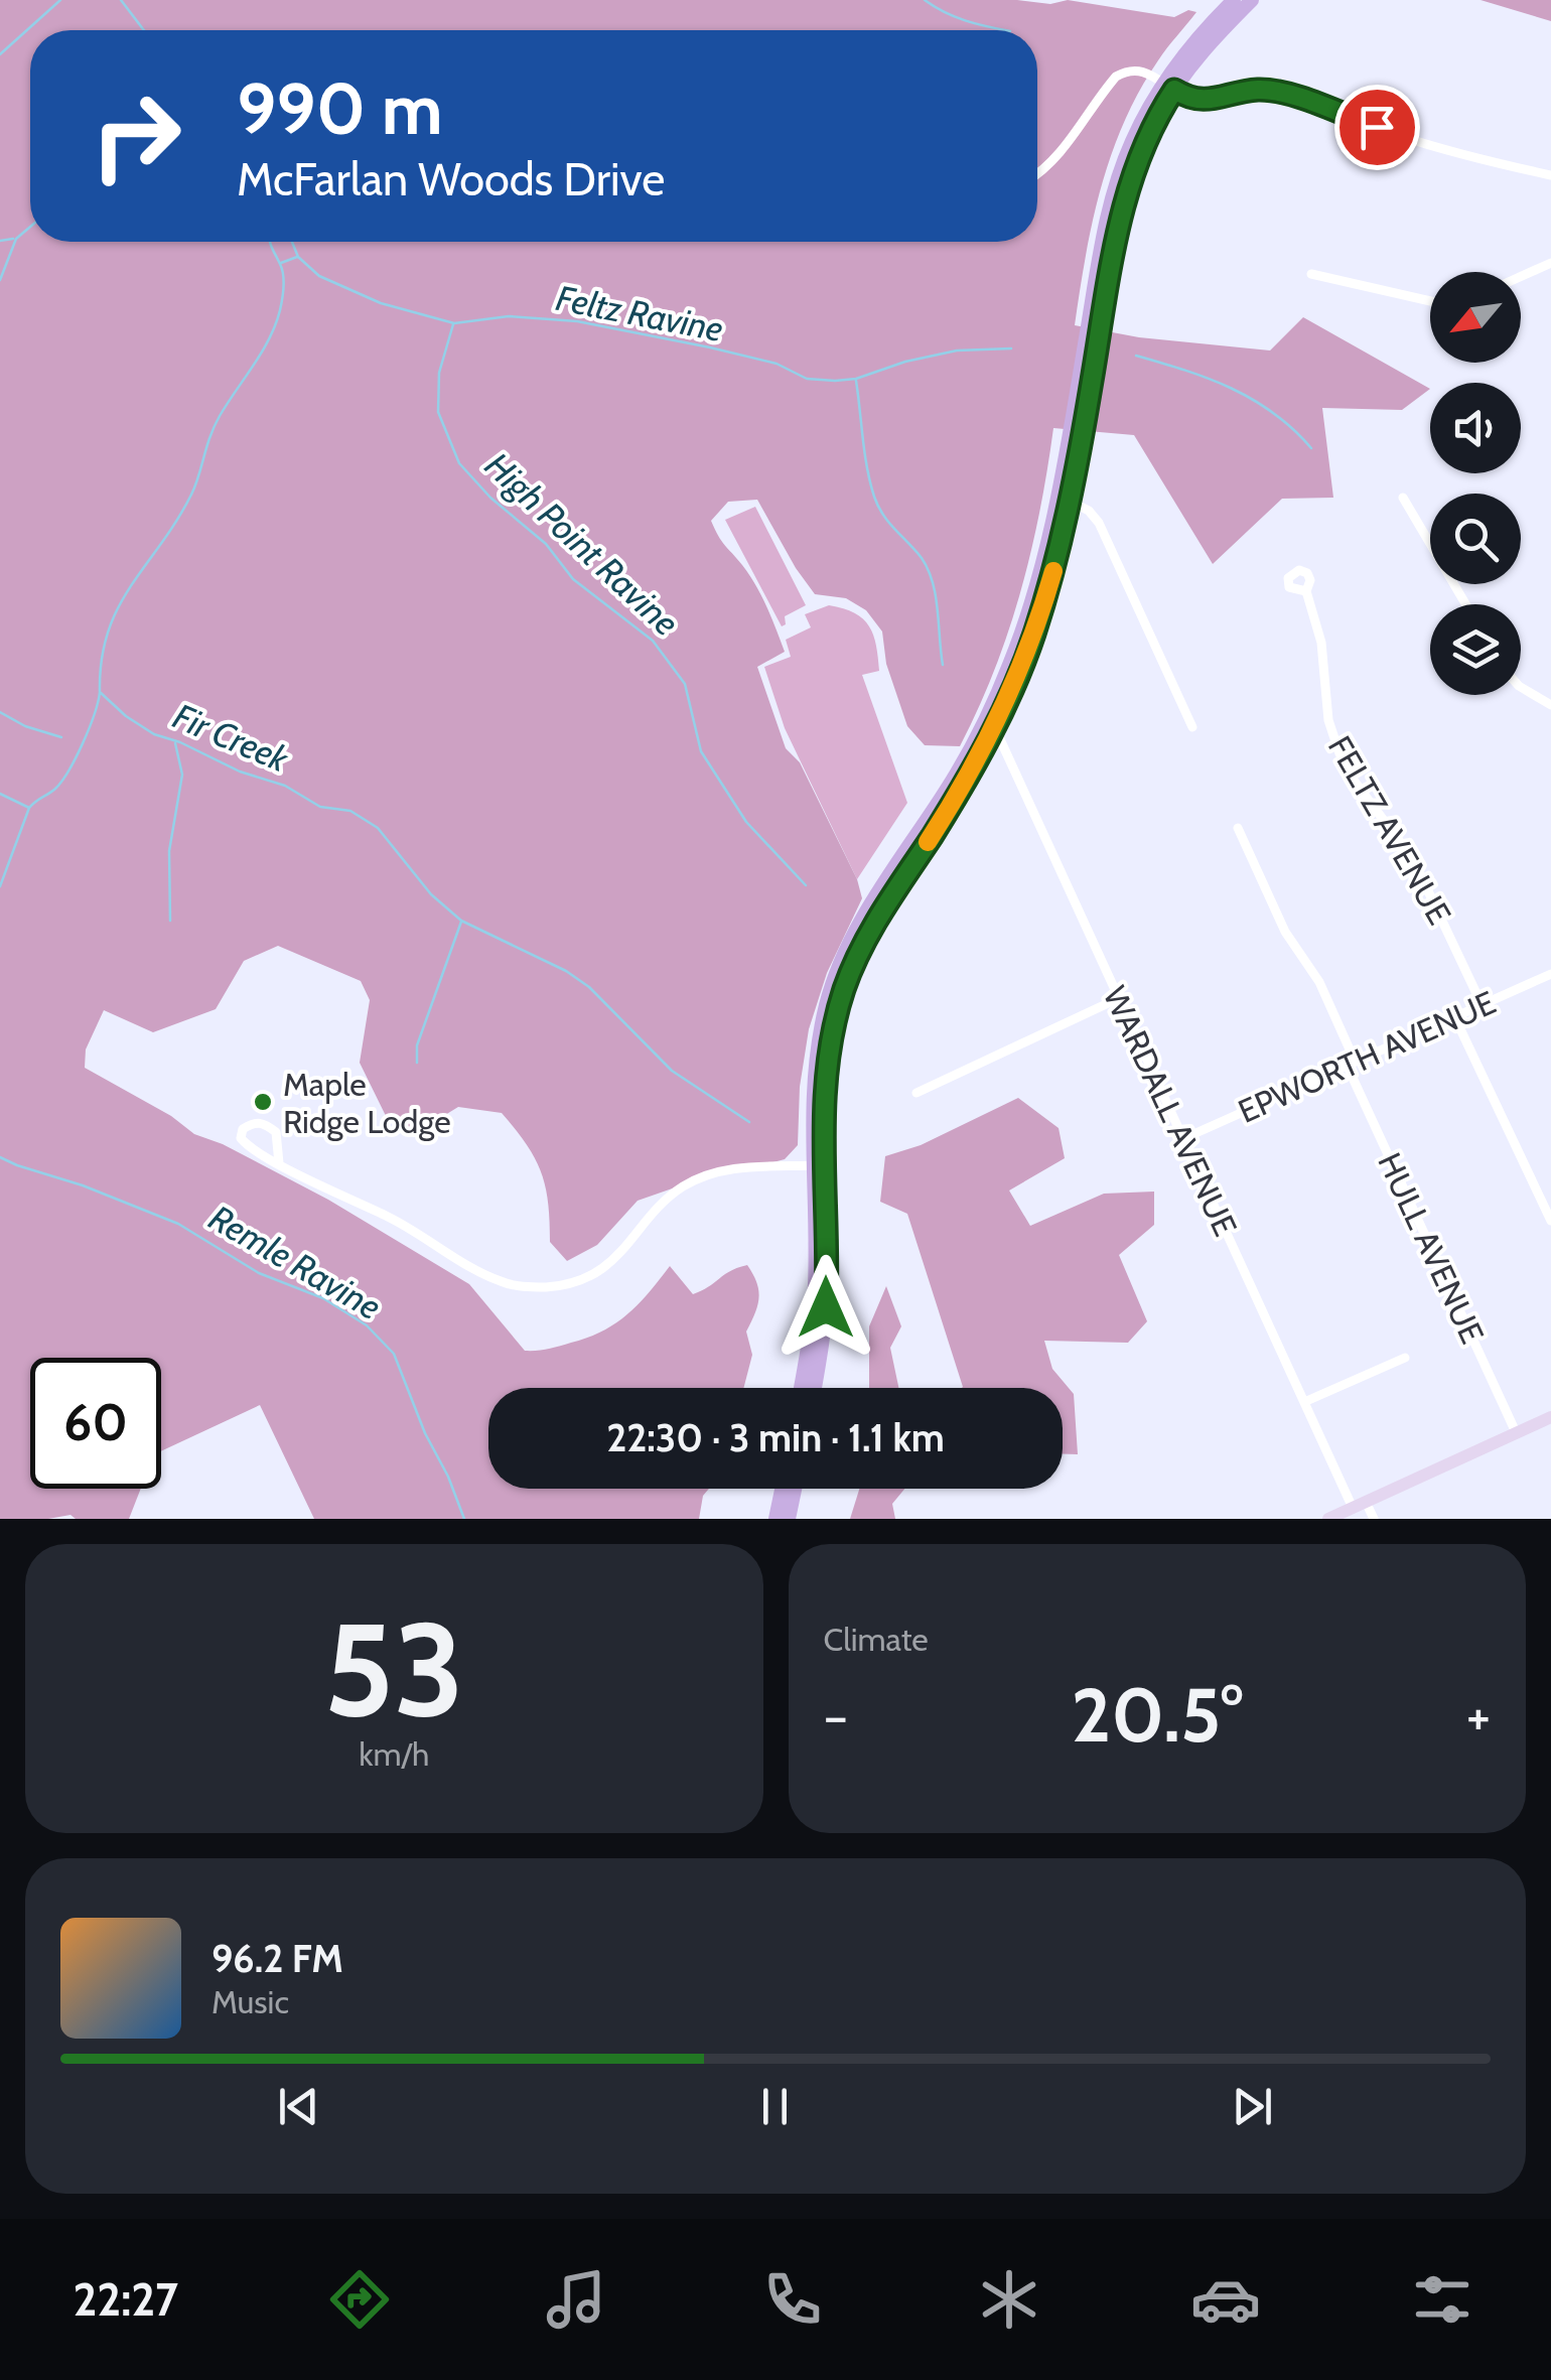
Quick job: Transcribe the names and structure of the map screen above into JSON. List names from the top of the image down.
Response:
{
  "streets": {
    "street": [
      "FELTZ AVENUE",
      "EPWORTH AVENUE",
      "WARDALL AVENUE",
      "HULL AVENUE"
    ]
  },
  "crossings": [
    ["FELTZ AVENUE", "EPWORTH AVENUE"],
    ["EPWORTH AVENUE", "WARDALL AVENUE"],
    ["EPWORTH AVENUE", "HULL AVENUE"]
  ],
  "water": [
    "Feltz Ravine",
    "High Point Ravine",
    "Fir Creek",
    "Remle Ravine"
  ],
  "places": ["Maple Ridge Lodge"],
  "north": "bottom left",
  "page": {
    "turn": ["990 m", "McFarlan Woods Drive"],
    "limit": "60",
    "trip": "22:30 · 3 min · 1.1 km",
    "tile": [
      ["53", "km/h"],
      "Climate"
    ],
    "heat": ["−", "20.5°", "+"],
    "song": ["96.2 FM", "Music"],
    "tabs": "22:27"
  }
}
